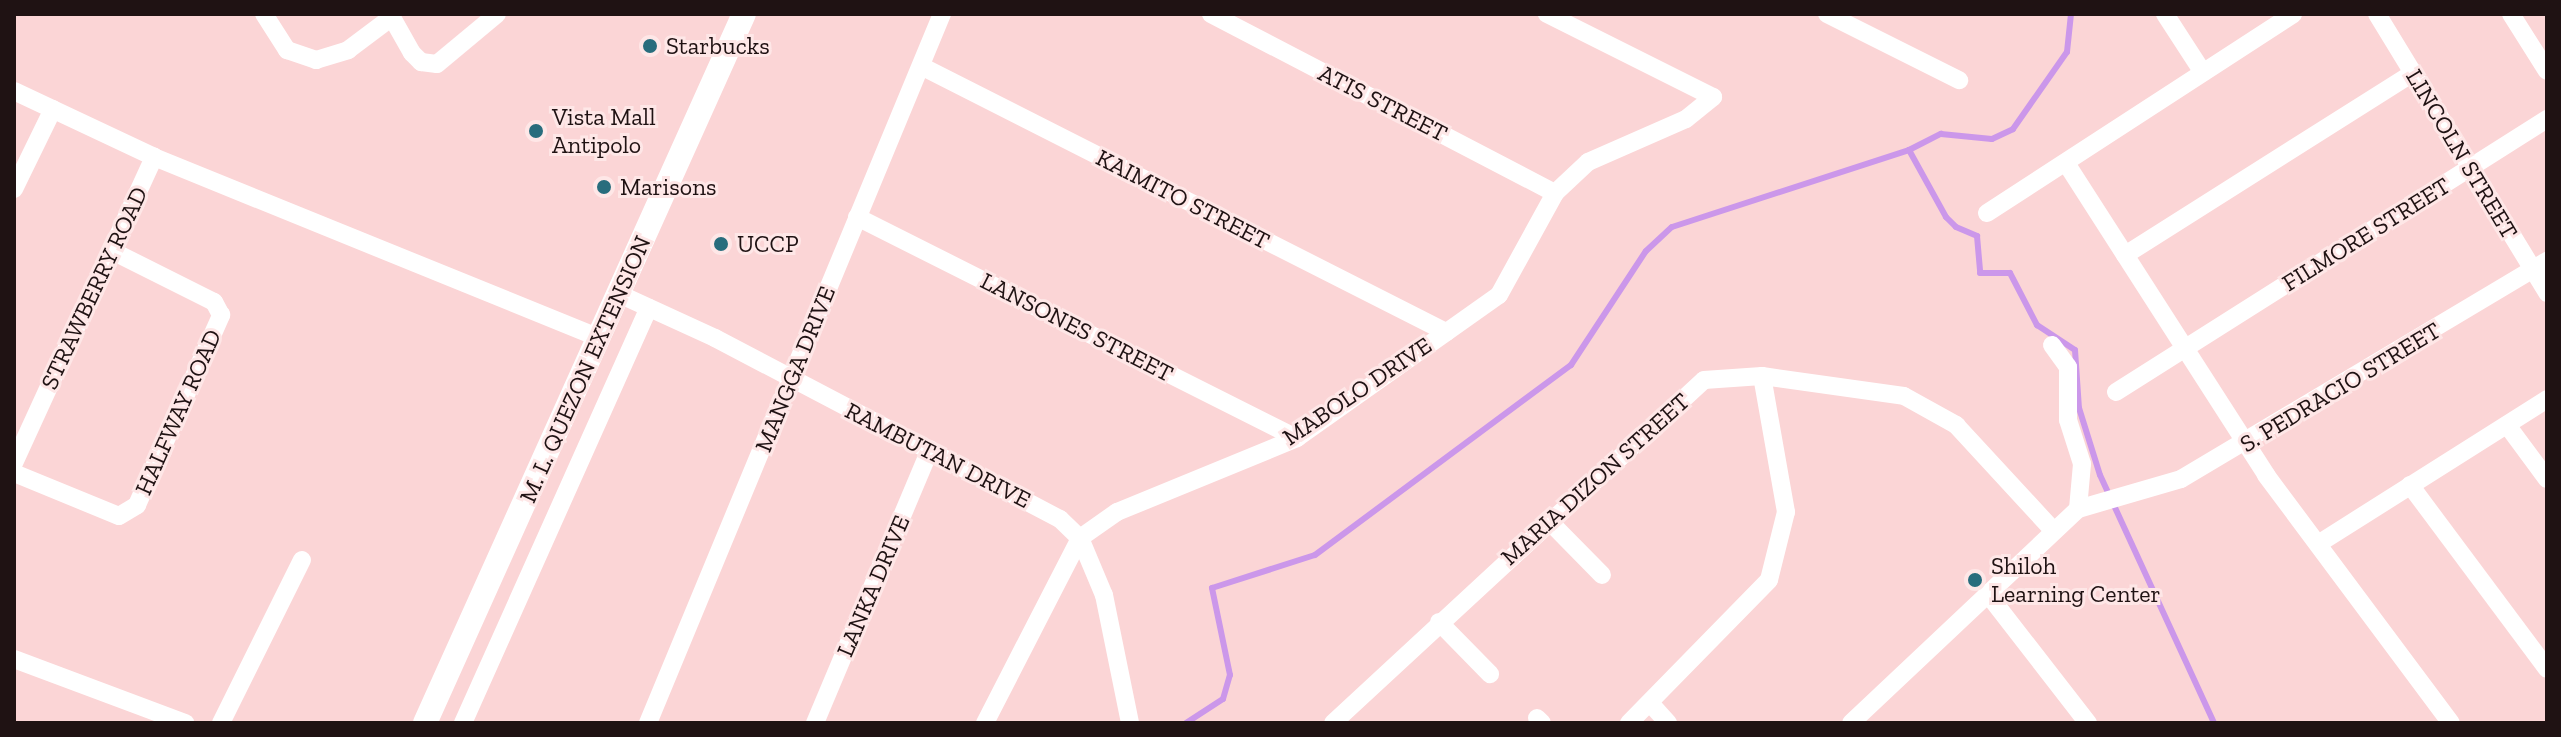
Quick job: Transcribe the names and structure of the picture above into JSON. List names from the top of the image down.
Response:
{
  "streets": {
    "main road": ["M. L. QUEZON EXTENSION"],
    "street": [
      "ATIS STREET",
      "LINCOLN STREET",
      "KAIMITO STREET",
      "FILMORE STREET",
      "STRAWBERRY ROAD",
      "LANSONES STREET",
      "MANGGA DRIVE",
      "S. PEDRACIO STREET",
      "MABOLO DRIVE",
      "HALFWAY ROAD",
      "RAMBUTAN DRIVE",
      "MARIA DIZON STREET",
      "LANKA DRIVE"
    ]
  },
  "crossings": [
    ["ATIS STREET", "MABOLO DRIVE"],
    ["LINCOLN STREET", "FILMORE STREET"],
    ["LINCOLN STREET", "S. PEDRACIO STREET"],
    ["KAIMITO STREET", "MANGGA DRIVE"],
    ["KAIMITO STREET", "MABOLO DRIVE"],
    ["STRAWBERRY ROAD", "HALFWAY ROAD"],
    ["LANSONES STREET", "MANGGA DRIVE"],
    ["LANSONES STREET", "MABOLO DRIVE"],
    ["M. L. QUEZON EXTENSION", "RAMBUTAN DRIVE"],
    ["MANGGA DRIVE", "RAMBUTAN DRIVE"],
    ["S. PEDRACIO STREET", "MARIA DIZON STREET"],
    ["MABOLO DRIVE", "RAMBUTAN DRIVE"],
    ["RAMBUTAN DRIVE", "LANKA DRIVE"]
  ],
  "places": [
    "Starbucks",
    "Vista Mall Antipolo",
    "Marisons",
    "UCCP",
    "Shiloh Learning Center"
  ]
}
